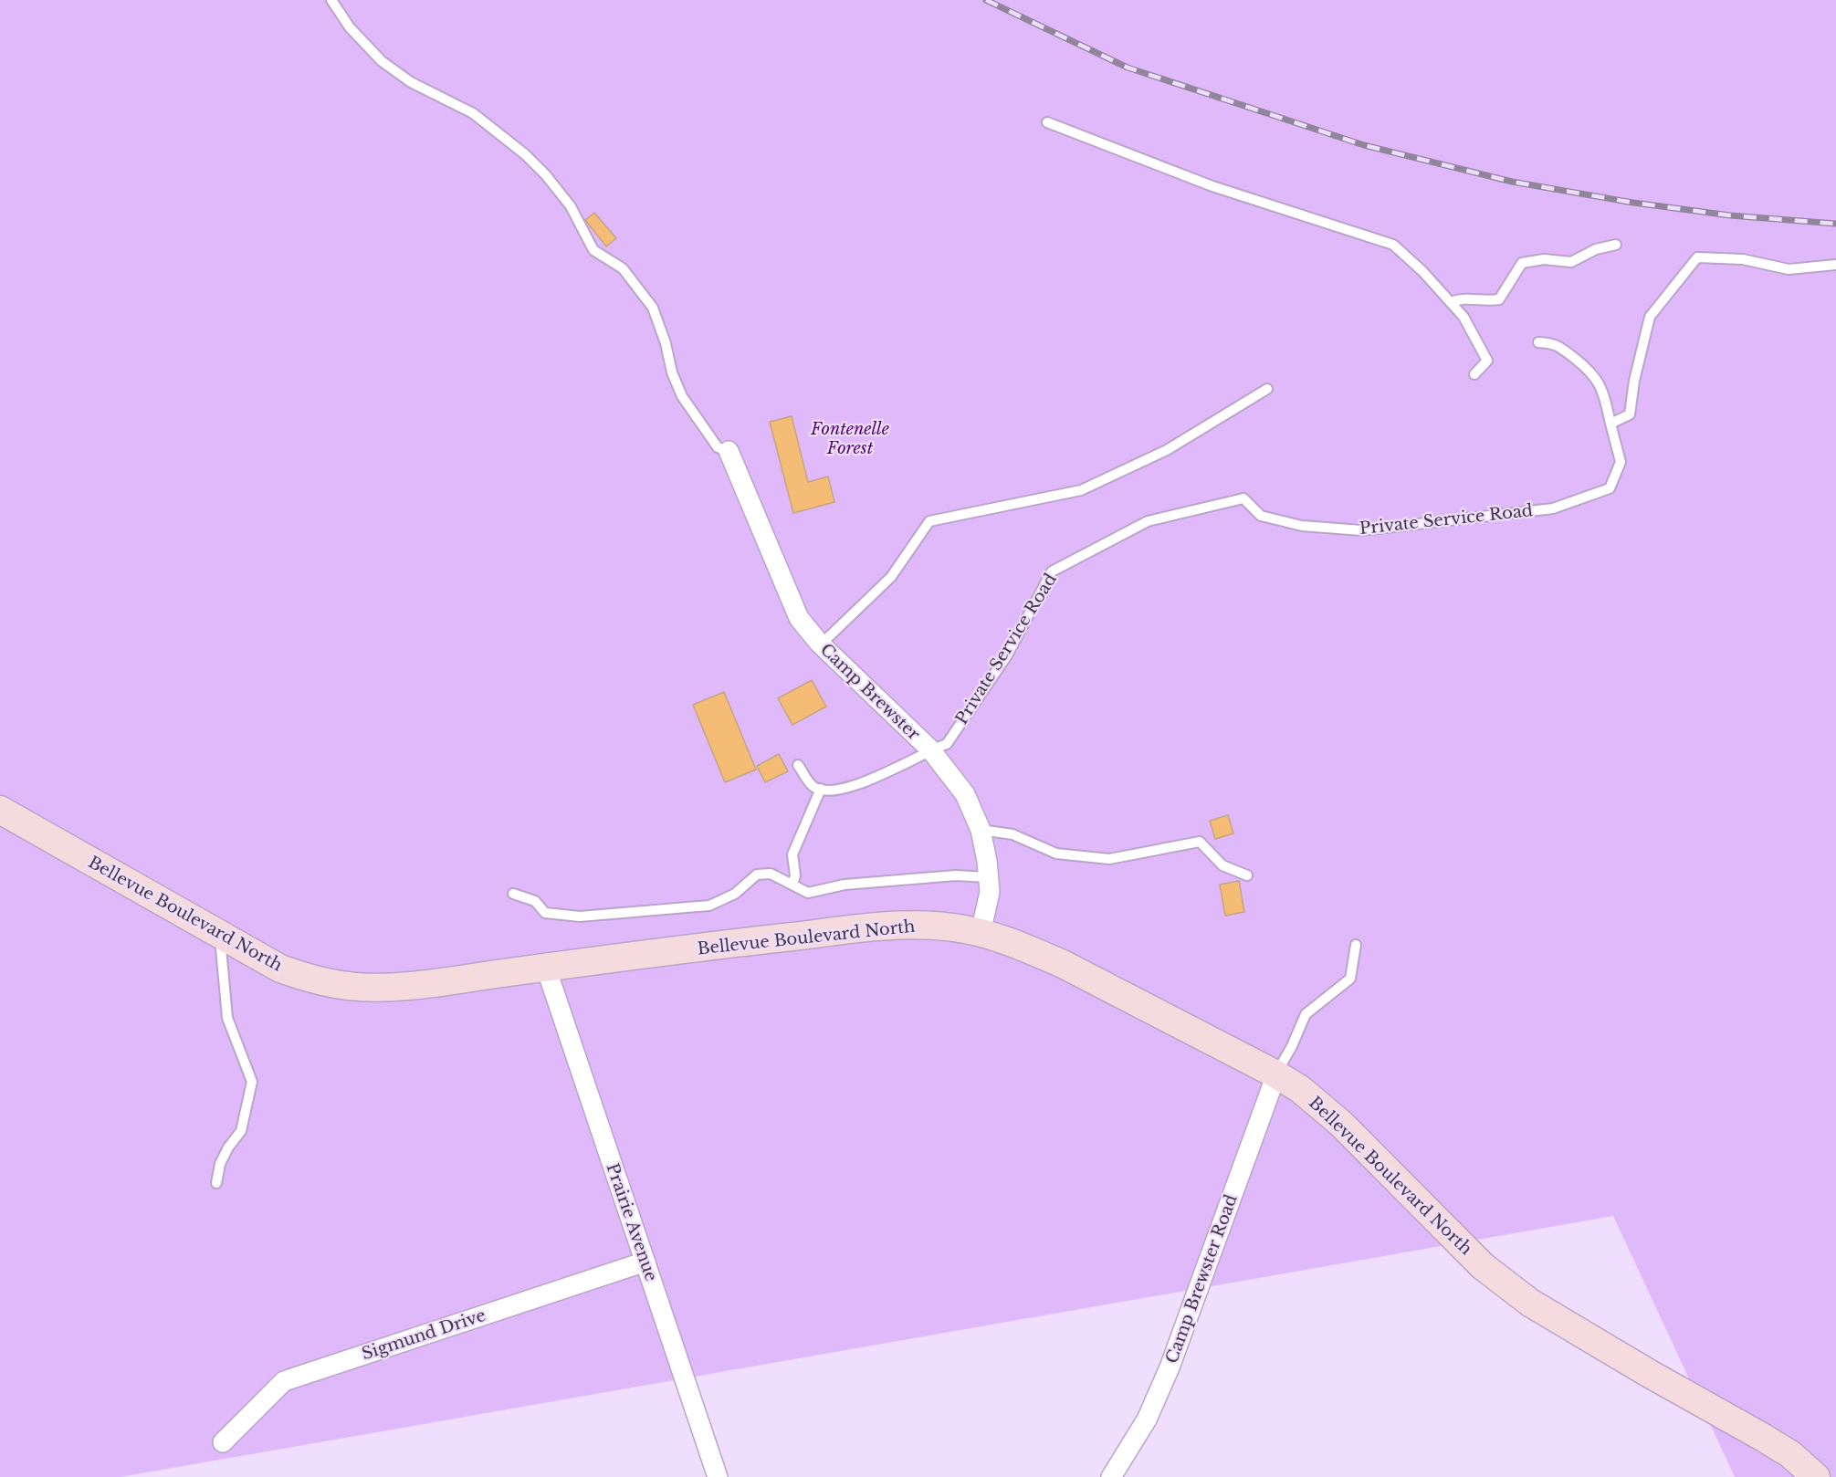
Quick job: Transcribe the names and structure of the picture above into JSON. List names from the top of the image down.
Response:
{
  "streets": {
    "main road": ["Bellevue Boulevard North"],
    "street": [
      "Camp Brewster",
      "Prairie Avenue",
      "Camp Brewster Road",
      "Sigmund Drive"
    ],
    "lane": ["Private Service Road"]
  },
  "crossings": [
    ["Private Service Road", "Camp Brewster"],
    ["Camp Brewster", "Bellevue Boulevard North"],
    ["Bellevue Boulevard North", "Prairie Avenue"],
    ["Bellevue Boulevard North", "Camp Brewster Road"],
    ["Prairie Avenue", "Sigmund Drive"]
  ],
  "parks": ["Fontenelle Forest"]
}
